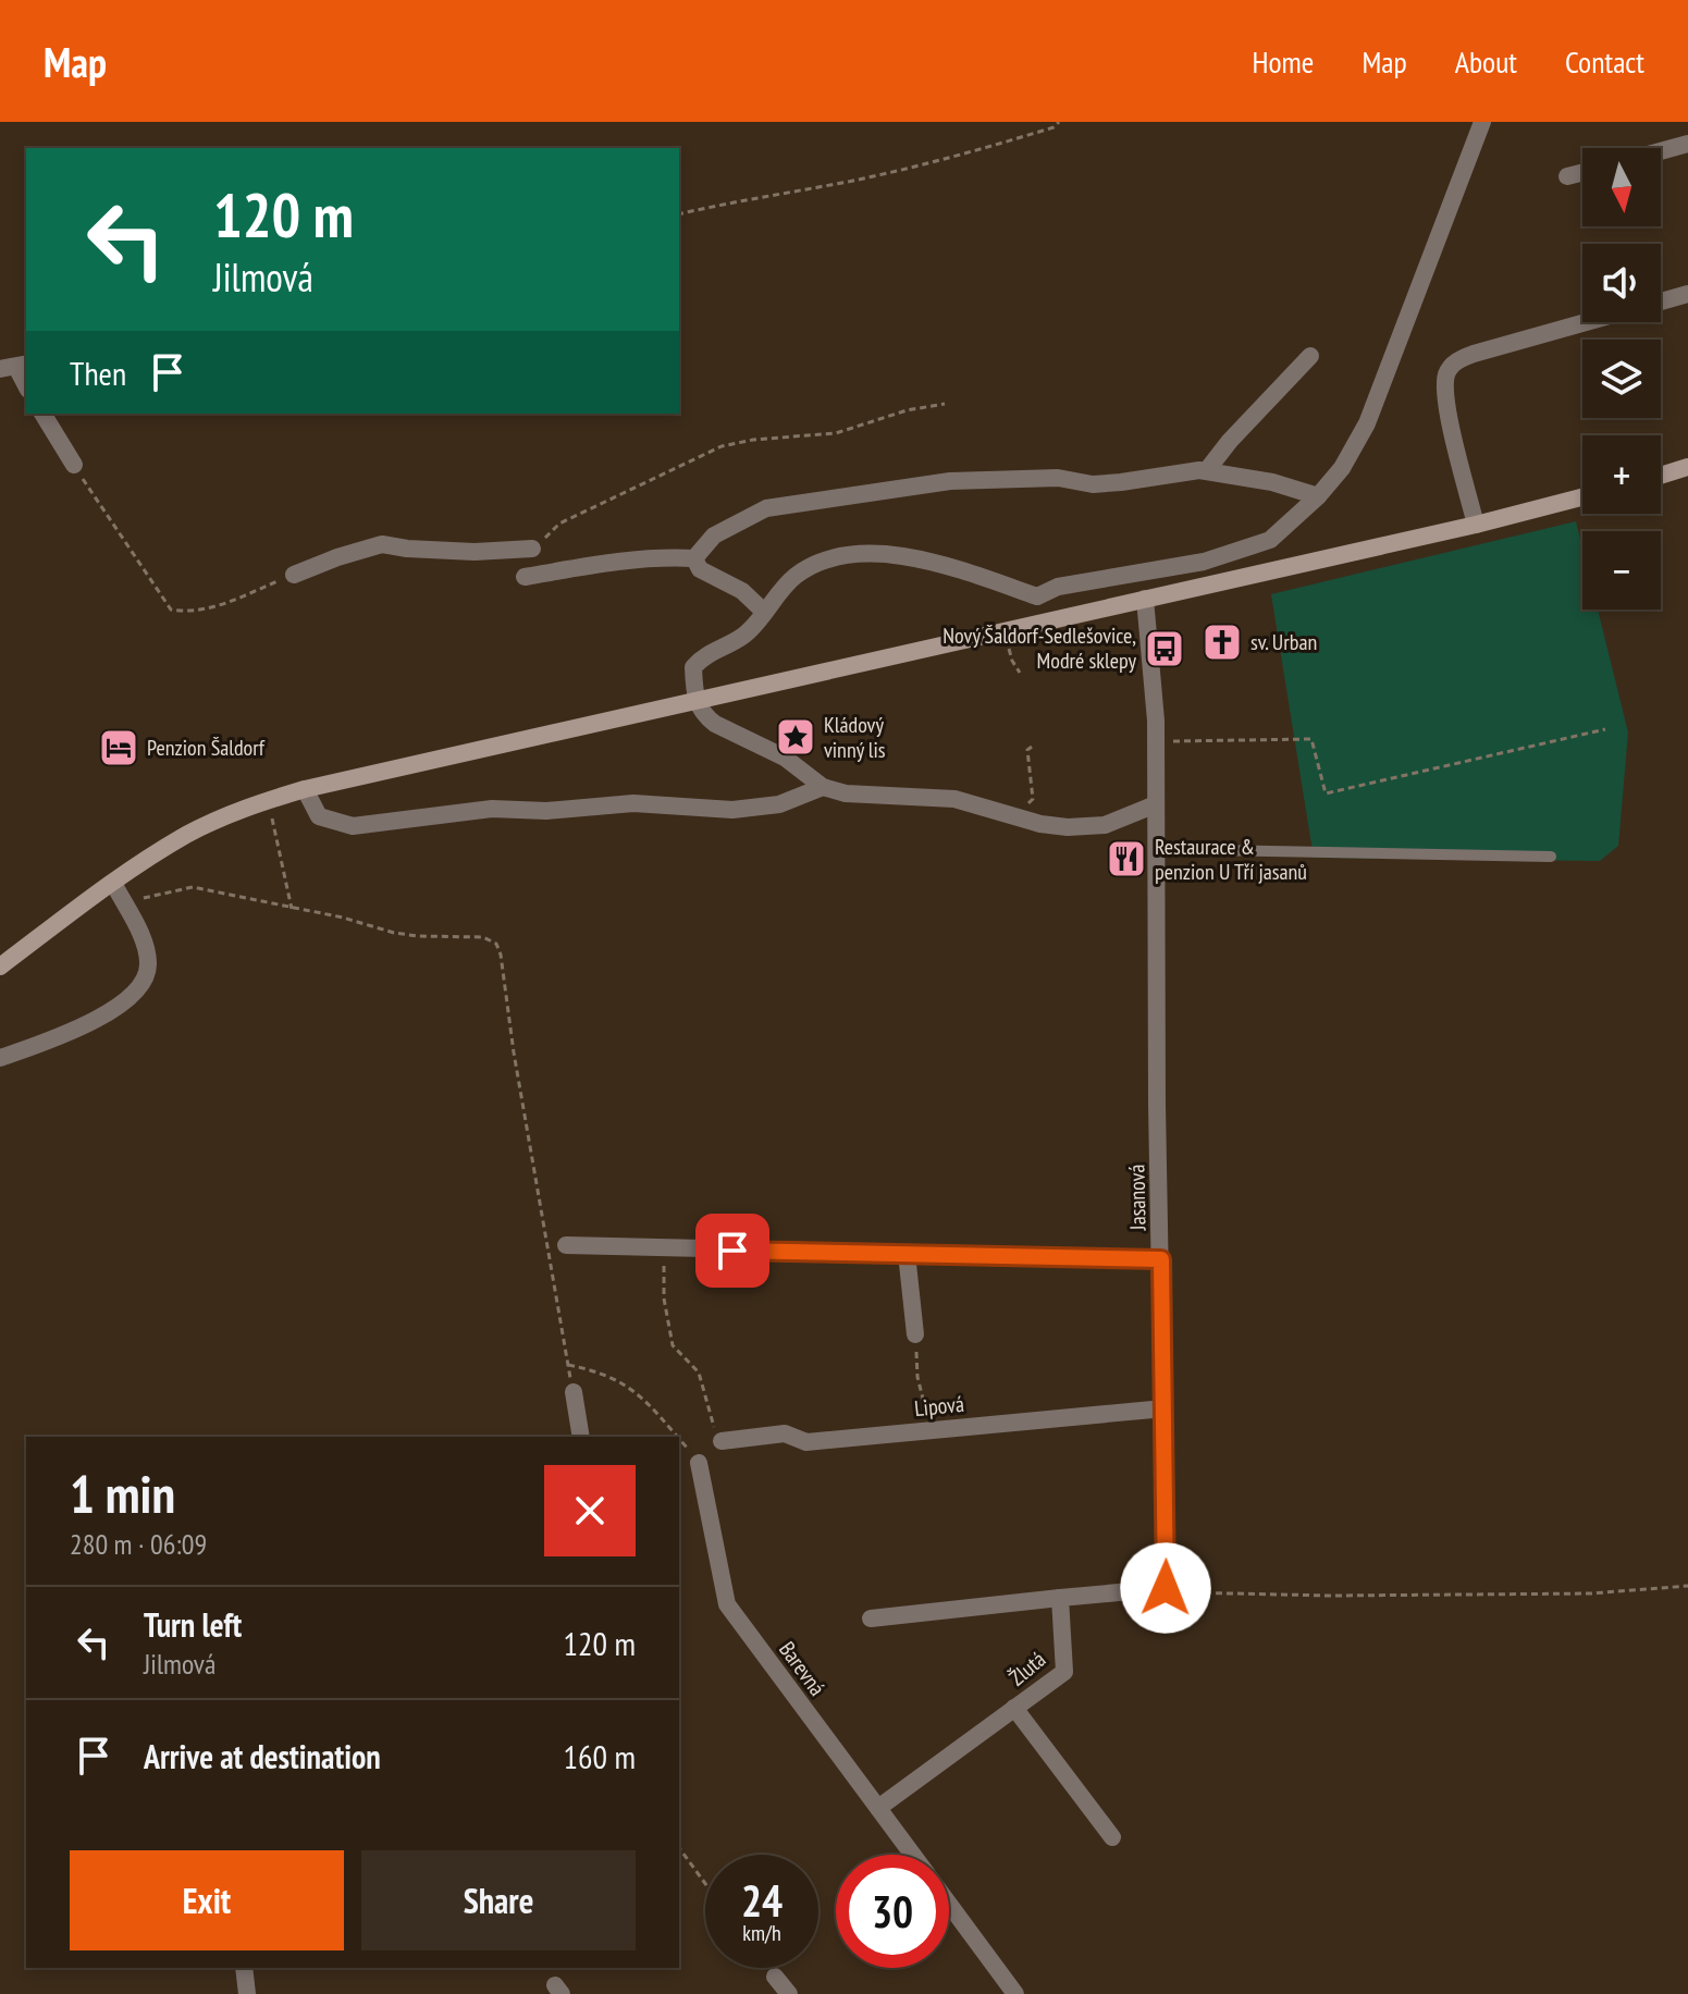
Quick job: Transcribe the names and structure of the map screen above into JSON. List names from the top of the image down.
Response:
{
  "streets": {
    "street": [
      "Jasanová",
      "Lipová",
      "Barevná",
      "Žlutá"
    ]
  },
  "crossings": [
    ["Jasanová", "Lipová"],
    ["Barevná", "Žlutá"]
  ],
  "places": {
    "church": ["sv. Urban"],
    "bus stop": ["Nový Šaldorf-Sedlešovice, Modré sklepy"],
    "place": ["Kládový vinný lis"],
    "hotel": ["Penzion Šaldorf"],
    "restaurant": ["Restaurace & penzion U Tří jasanů"]
  },
  "north": "bottom",
  "page": {
    "header": "Map",
    "nav": [
      "Home",
      "Map",
      "About",
      "Contact"
    ],
    "map_buttons": ["+", "−"],
    "turn": ["120 m", "Jilmová"],
    "then": "Then",
    "heading": ["1 min", "280 m · 06:09"],
    "list": [
      {
        "name": "Turn left",
        "note": "Jilmová",
        "value": "120 m"
      },
      {
        "name": "Arrive at destination",
        "value": "160 m"
      }
    ],
    "buttons": ["Exit", "Share"],
    "speed": "24 km/h",
    "limit": "30"
  }
}
